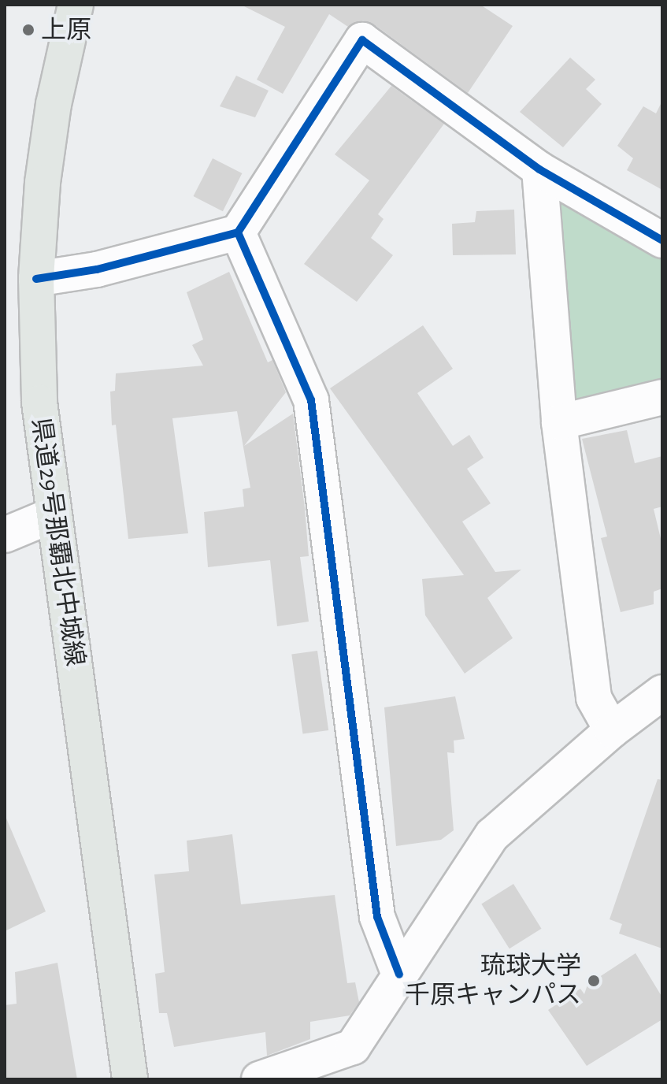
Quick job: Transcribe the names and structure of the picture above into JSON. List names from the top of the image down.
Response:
{
  "streets": {
    "main road": ["県道29号那覇北中城線"]
  },
  "places": ["上原", "琉球大学 千原キャンパス"]
}
